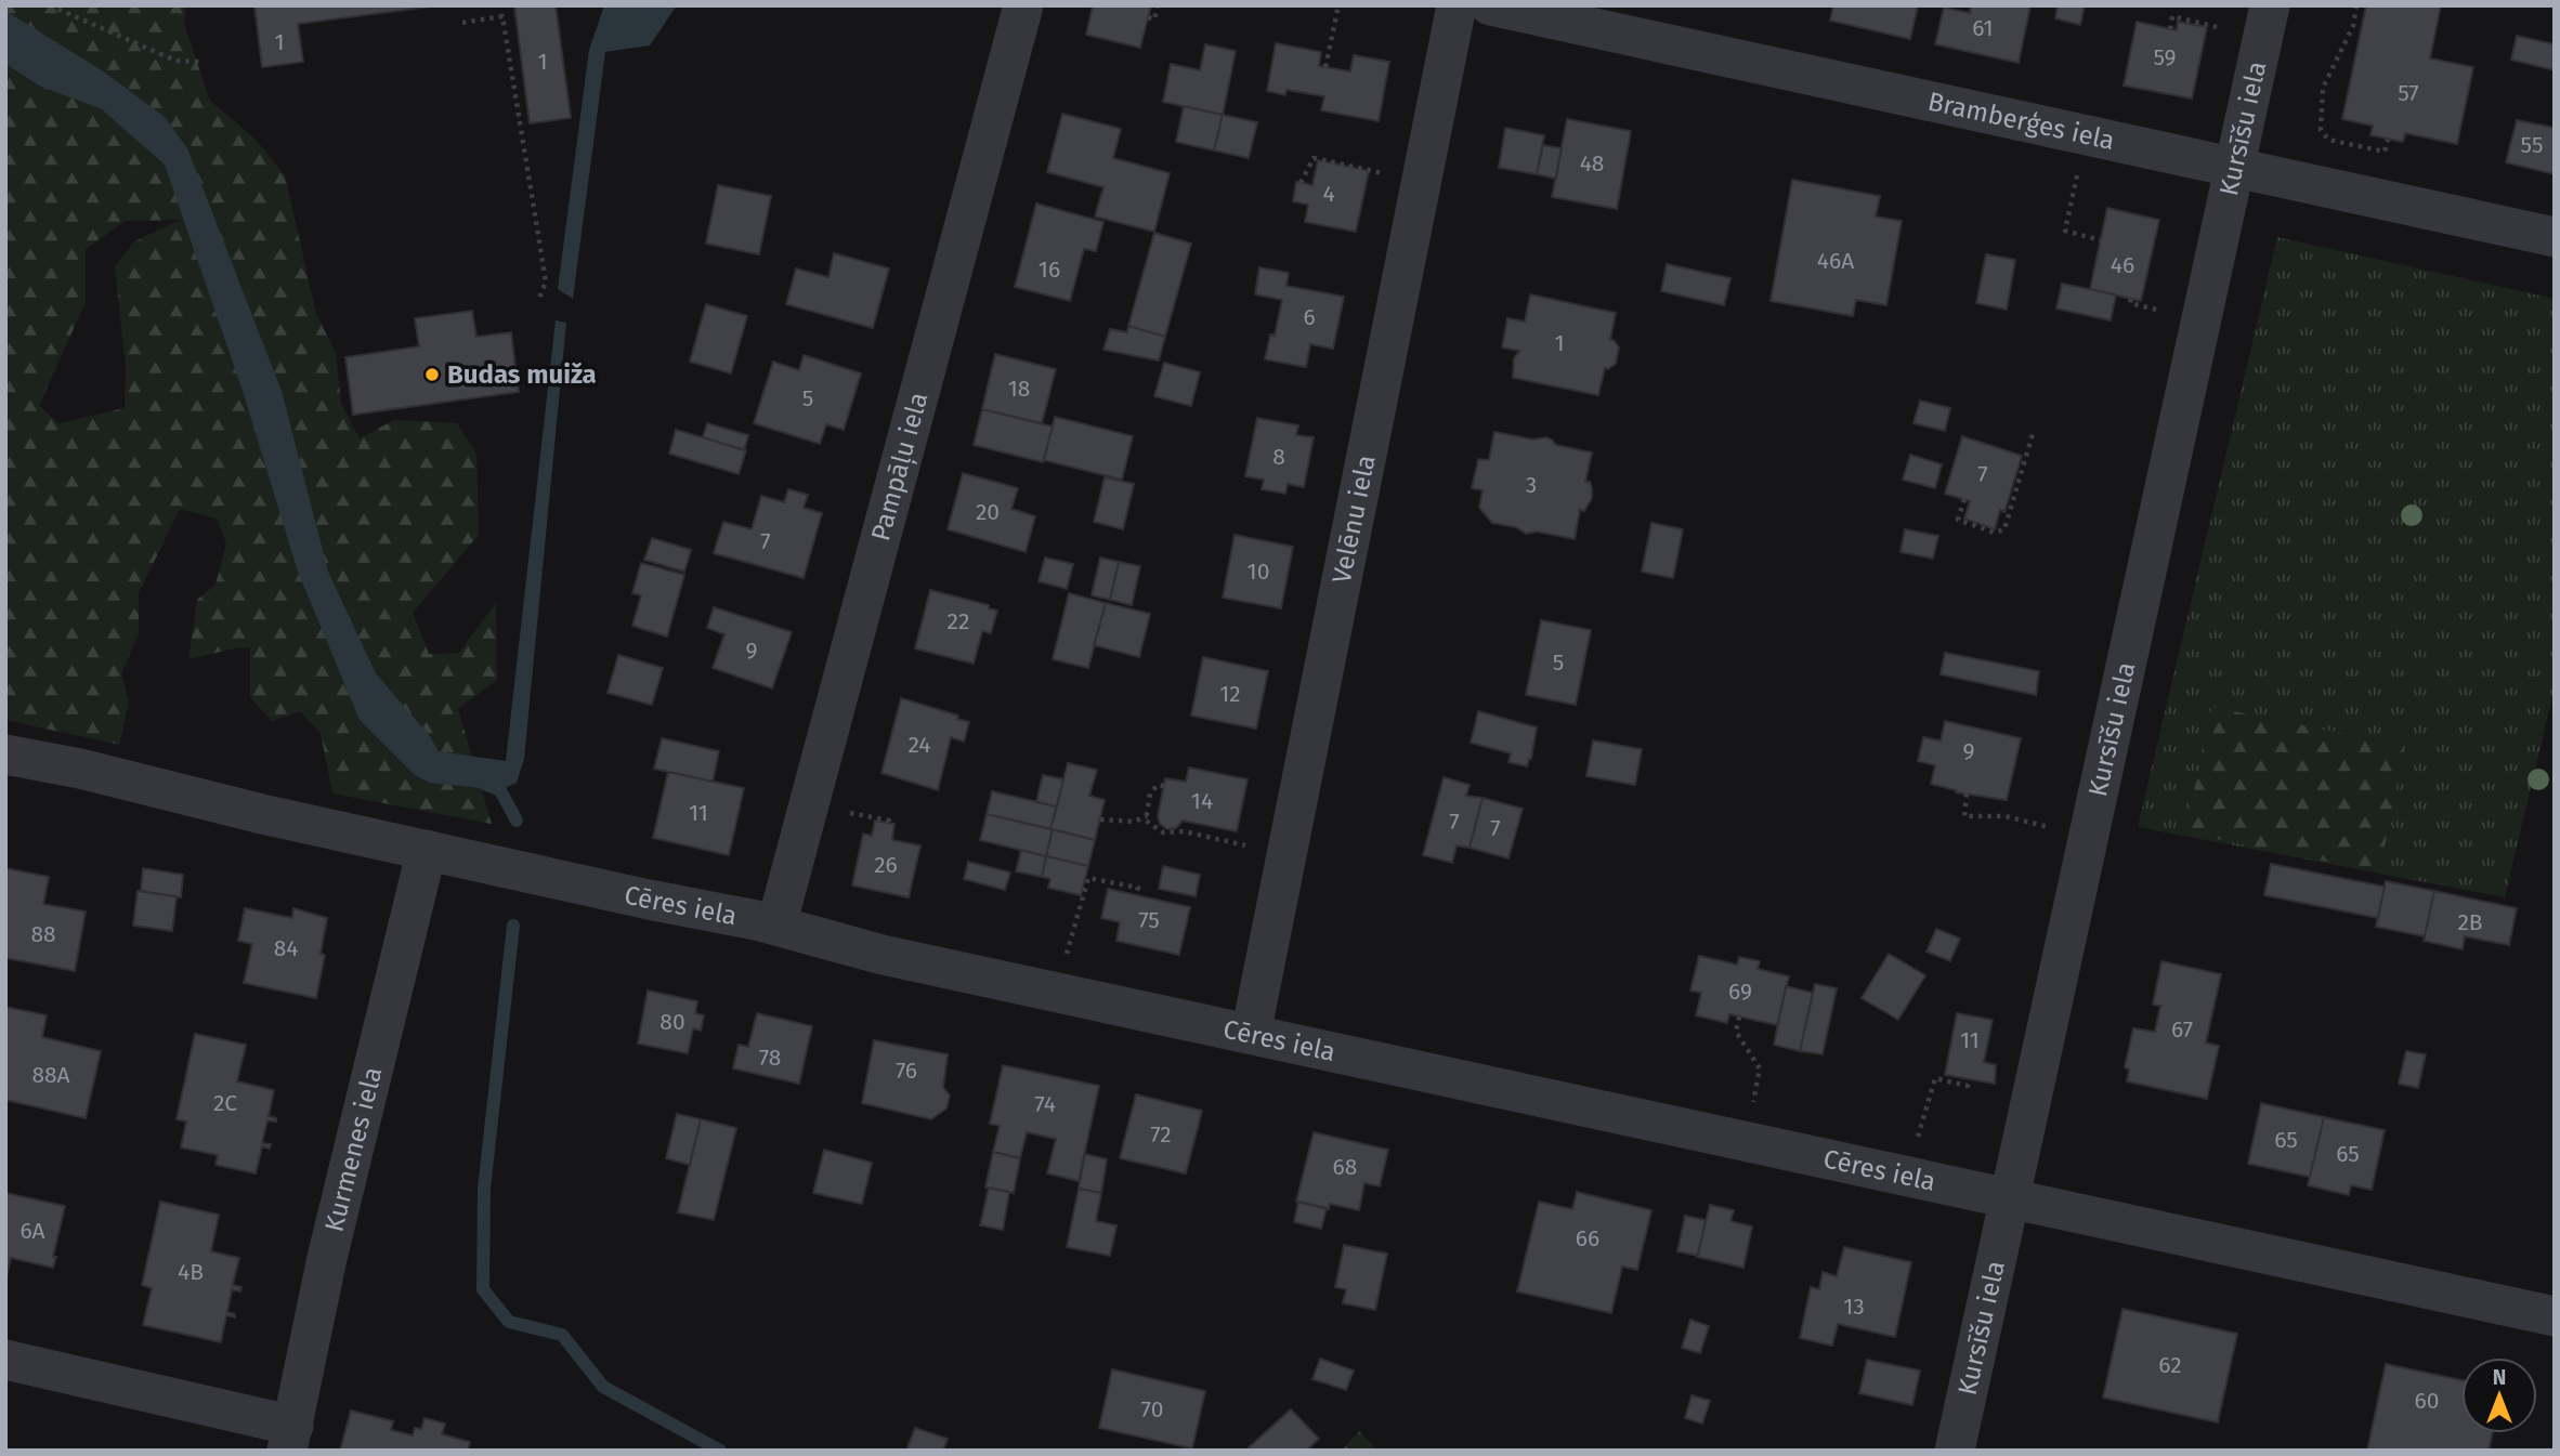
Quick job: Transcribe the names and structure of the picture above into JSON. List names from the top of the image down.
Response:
{
  "streets": {
    "street": [
      "Bramberģes iela",
      "Kursīšu iela",
      "Pampāļu iela",
      "Velēnu iela",
      "Cēres iela",
      "Kurmenes iela"
    ]
  },
  "crossings": [
    ["Bramberģes iela", "Kursīšu iela"],
    ["Kursīšu iela", "Cēres iela"],
    ["Pampāļu iela", "Cēres iela"],
    ["Velēnu iela", "Cēres iela"],
    ["Cēres iela", "Kurmenes iela"]
  ],
  "places": ["Budas muiža"],
  "house_numbers": [
    "61",
    "1",
    "59",
    "1",
    "57",
    "55",
    "48",
    "4",
    "46A",
    "46",
    "16",
    "6",
    "1",
    "18",
    "5",
    "8",
    "7",
    "3",
    "20",
    "7",
    "10",
    "22",
    "9",
    "5",
    "12",
    "24",
    "9",
    "14",
    "11",
    "7",
    "7",
    "26",
    "75",
    "2B",
    "88",
    "84",
    "69",
    "80",
    "67",
    "11",
    "78",
    "76",
    "88A",
    "2C",
    "74",
    "72",
    "65",
    "65",
    "68",
    "6A",
    "66",
    "4B",
    "13",
    "62",
    "60",
    "70"
  ],
  "north": "top"
}
